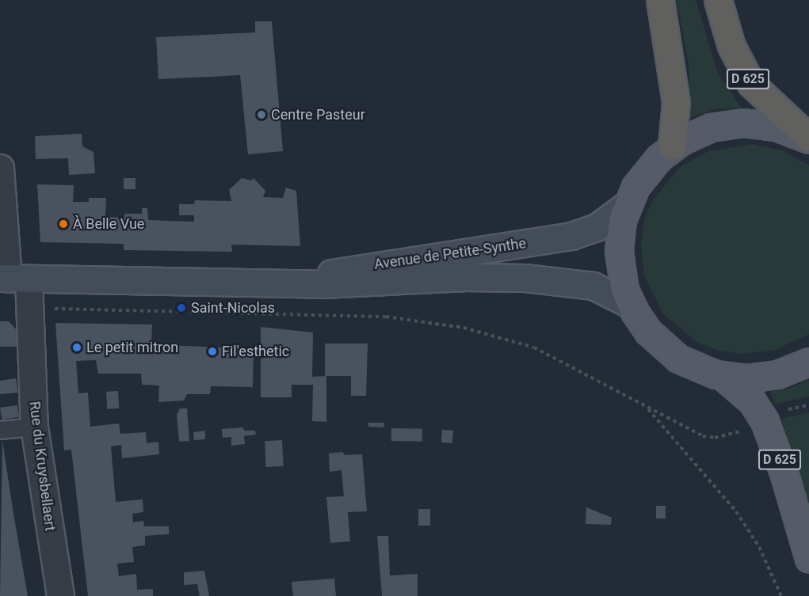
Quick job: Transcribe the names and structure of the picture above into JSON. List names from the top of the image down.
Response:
{
  "streets": {
    "highway": ["D 625"],
    "main road": ["Avenue de Petite-Synthe"],
    "street": ["Rue du Kruysbellaert"]
  },
  "crossings": [
    ["Avenue de Petite-Synthe", "Rue du Kruysbellaert"]
  ],
  "places": [
    "Centre Pasteur",
    "À Belle Vue",
    "Saint-Nicolas",
    "Le petit mitron",
    "Fil'esthetic"
  ]
}
